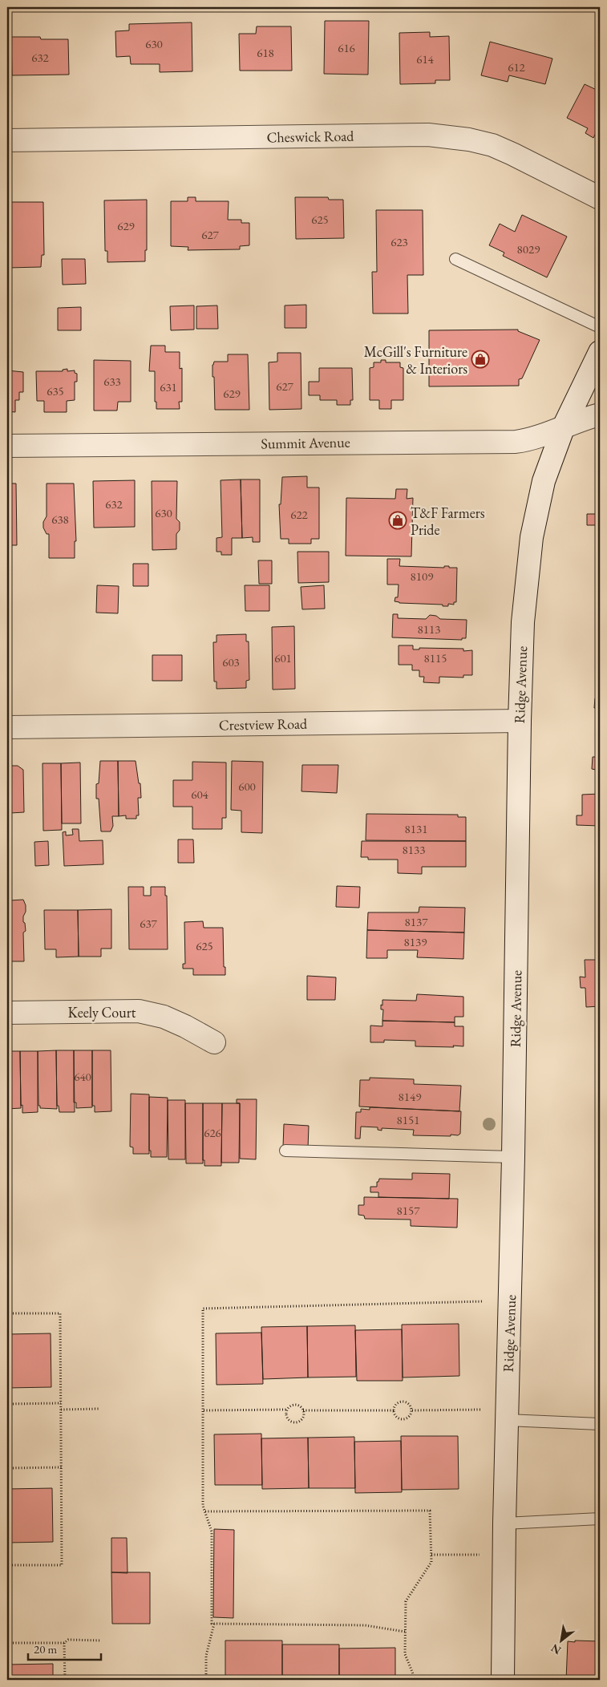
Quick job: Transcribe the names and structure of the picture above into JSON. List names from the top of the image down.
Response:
{
  "streets": {
    "street": [
      "Cheswick Road",
      "Summit Avenue",
      "Ridge Avenue",
      "Crestview Road",
      "Keely Court"
    ]
  },
  "crossings": [
    ["Summit Avenue", "Ridge Avenue"],
    ["Ridge Avenue", "Crestview Road"]
  ],
  "places": {
    "shop": ["McGill's Furniture & Interiors", "T&F Farmers Pride"]
  },
  "house_numbers": [
    "630",
    "616",
    "618",
    "632",
    "614",
    "612",
    "625",
    "629",
    "627",
    "623",
    "8029",
    "633",
    "627",
    "631",
    "635",
    "629",
    "632",
    "630",
    "622",
    "638",
    "8109",
    "8113",
    "601",
    "8115",
    "603",
    "600",
    "604",
    "8131",
    "8133",
    "8137",
    "637",
    "8139",
    "625",
    "640",
    "8149",
    "8151",
    "626",
    "8157"
  ],
  "scale_bar": "20 m",
  "north": "bottom left"
}
